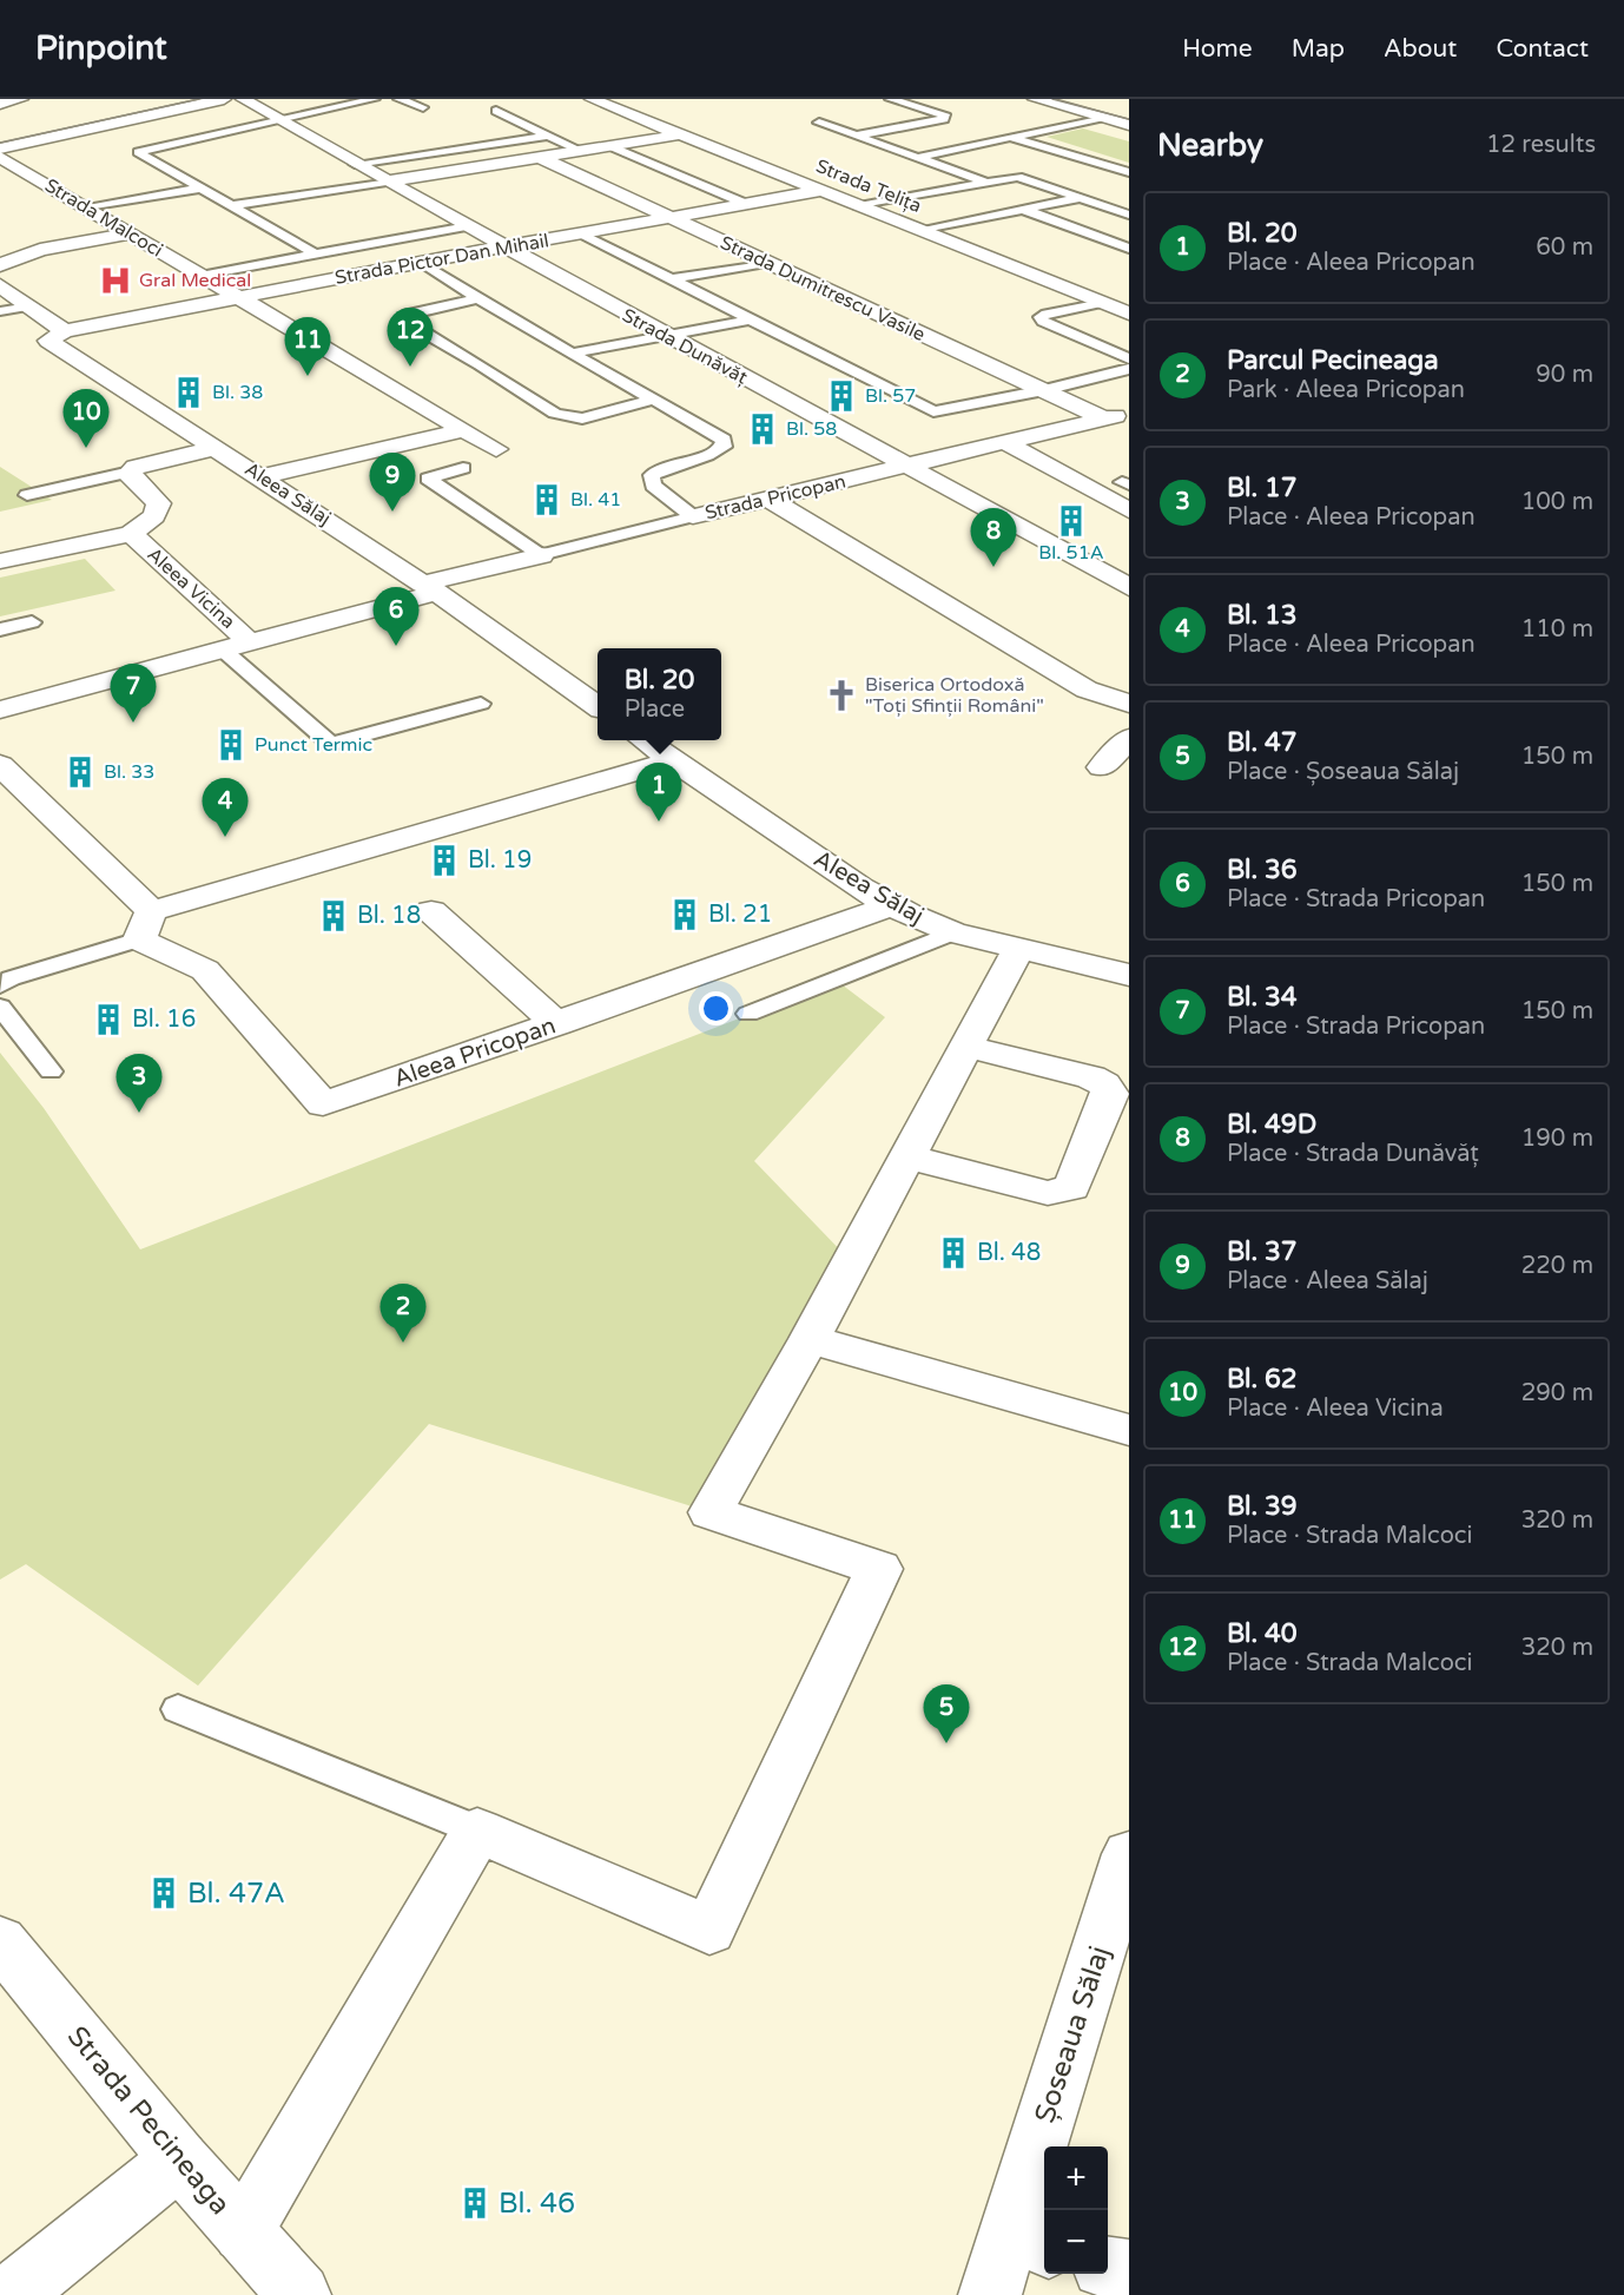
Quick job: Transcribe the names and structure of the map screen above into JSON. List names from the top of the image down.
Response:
{
  "streets": {
    "street": [
      "Strada Telița",
      "Strada Malcoci",
      "Strada Pictor Dan Mihail",
      "Strada Dumitrescu Vasile",
      "Strada Dunăvăț",
      "Aleea Sălaj",
      "Strada Pricopan",
      "Aleea Vicina",
      "Aleea Pricopan",
      "Șoseaua Sălaj",
      "Strada Pecineaga"
    ]
  },
  "crossings": [
    ["Strada Telița", "Strada Pictor Dan Mihail"],
    ["Strada Malcoci", "Strada Pictor Dan Mihail"],
    ["Strada Pictor Dan Mihail", "Strada Dumitrescu Vasile"],
    ["Strada Pictor Dan Mihail", "Strada Dunăvăț"],
    ["Strada Pictor Dan Mihail", "Aleea Sălaj"],
    ["Strada Dumitrescu Vasile", "Strada Pricopan"],
    ["Strada Dunăvăț", "Strada Pricopan"],
    ["Aleea Sălaj", "Strada Pricopan"],
    ["Aleea Sălaj", "Aleea Pricopan"],
    ["Strada Pricopan", "Aleea Vicina"]
  ],
  "places": {
    "hospital": ["Gral Medical"],
    "building": [
      "Bl. 38",
      "Bl. 57",
      "Bl. 58",
      "Bl. 41",
      "Bl. 51A",
      "Punct Termic",
      "Bl. 33",
      "Bl. 19",
      "Bl. 21",
      "Bl. 18",
      "Bl. 16",
      "Bl. 48",
      "Bl. 47A",
      "Bl. 46"
    ],
    "church": ["Biserica Ortodoxă \"Toți Sfinții Români\""]
  },
  "page": {
    "header": "Pinpoint",
    "nav": [
      "Home",
      "Map",
      "About",
      "Contact"
    ],
    "heading": ["Nearby", "12 results"],
    "list": [
      {
        "mark": "1",
        "name": "Bl. 20",
        "note": "Place · Aleea Pricopan",
        "value": "60 m"
      },
      {
        "mark": "2",
        "name": "Parcul Pecineaga",
        "note": "Park · Aleea Pricopan",
        "value": "90 m"
      },
      {
        "mark": "3",
        "name": "Bl. 17",
        "note": "Place · Aleea Pricopan",
        "value": "100 m"
      },
      {
        "mark": "4",
        "name": "Bl. 13",
        "note": "Place · Aleea Pricopan",
        "value": "110 m"
      },
      {
        "mark": "5",
        "name": "Bl. 47",
        "note": "Place · Șoseaua Sălaj",
        "value": "150 m"
      },
      {
        "mark": "6",
        "name": "Bl. 36",
        "note": "Place · Strada Pricopan",
        "value": "150 m"
      },
      {
        "mark": "7",
        "name": "Bl. 34",
        "note": "Place · Strada Pricopan",
        "value": "150 m"
      },
      {
        "mark": "8",
        "name": "Bl. 49D",
        "note": "Place · Strada Dunăvăț",
        "value": "190 m"
      },
      {
        "mark": "9",
        "name": "Bl. 37",
        "note": "Place · Aleea Sălaj",
        "value": "220 m"
      },
      {
        "mark": "10",
        "name": "Bl. 62",
        "note": "Place · Aleea Vicina",
        "value": "290 m"
      },
      {
        "mark": "11",
        "name": "Bl. 39",
        "note": "Place · Strada Malcoci",
        "value": "320 m"
      },
      {
        "mark": "12",
        "name": "Bl. 40",
        "note": "Place · Strada Malcoci",
        "value": "320 m"
      }
    ],
    "pins": [
      "12",
      "11",
      "10",
      "9",
      "8",
      "6",
      "7",
      "1",
      "4",
      "3",
      "2",
      "5"
    ],
    "popup": ["Bl. 20", "Place"],
    "map_buttons": ["+", "−"]
  }
}
